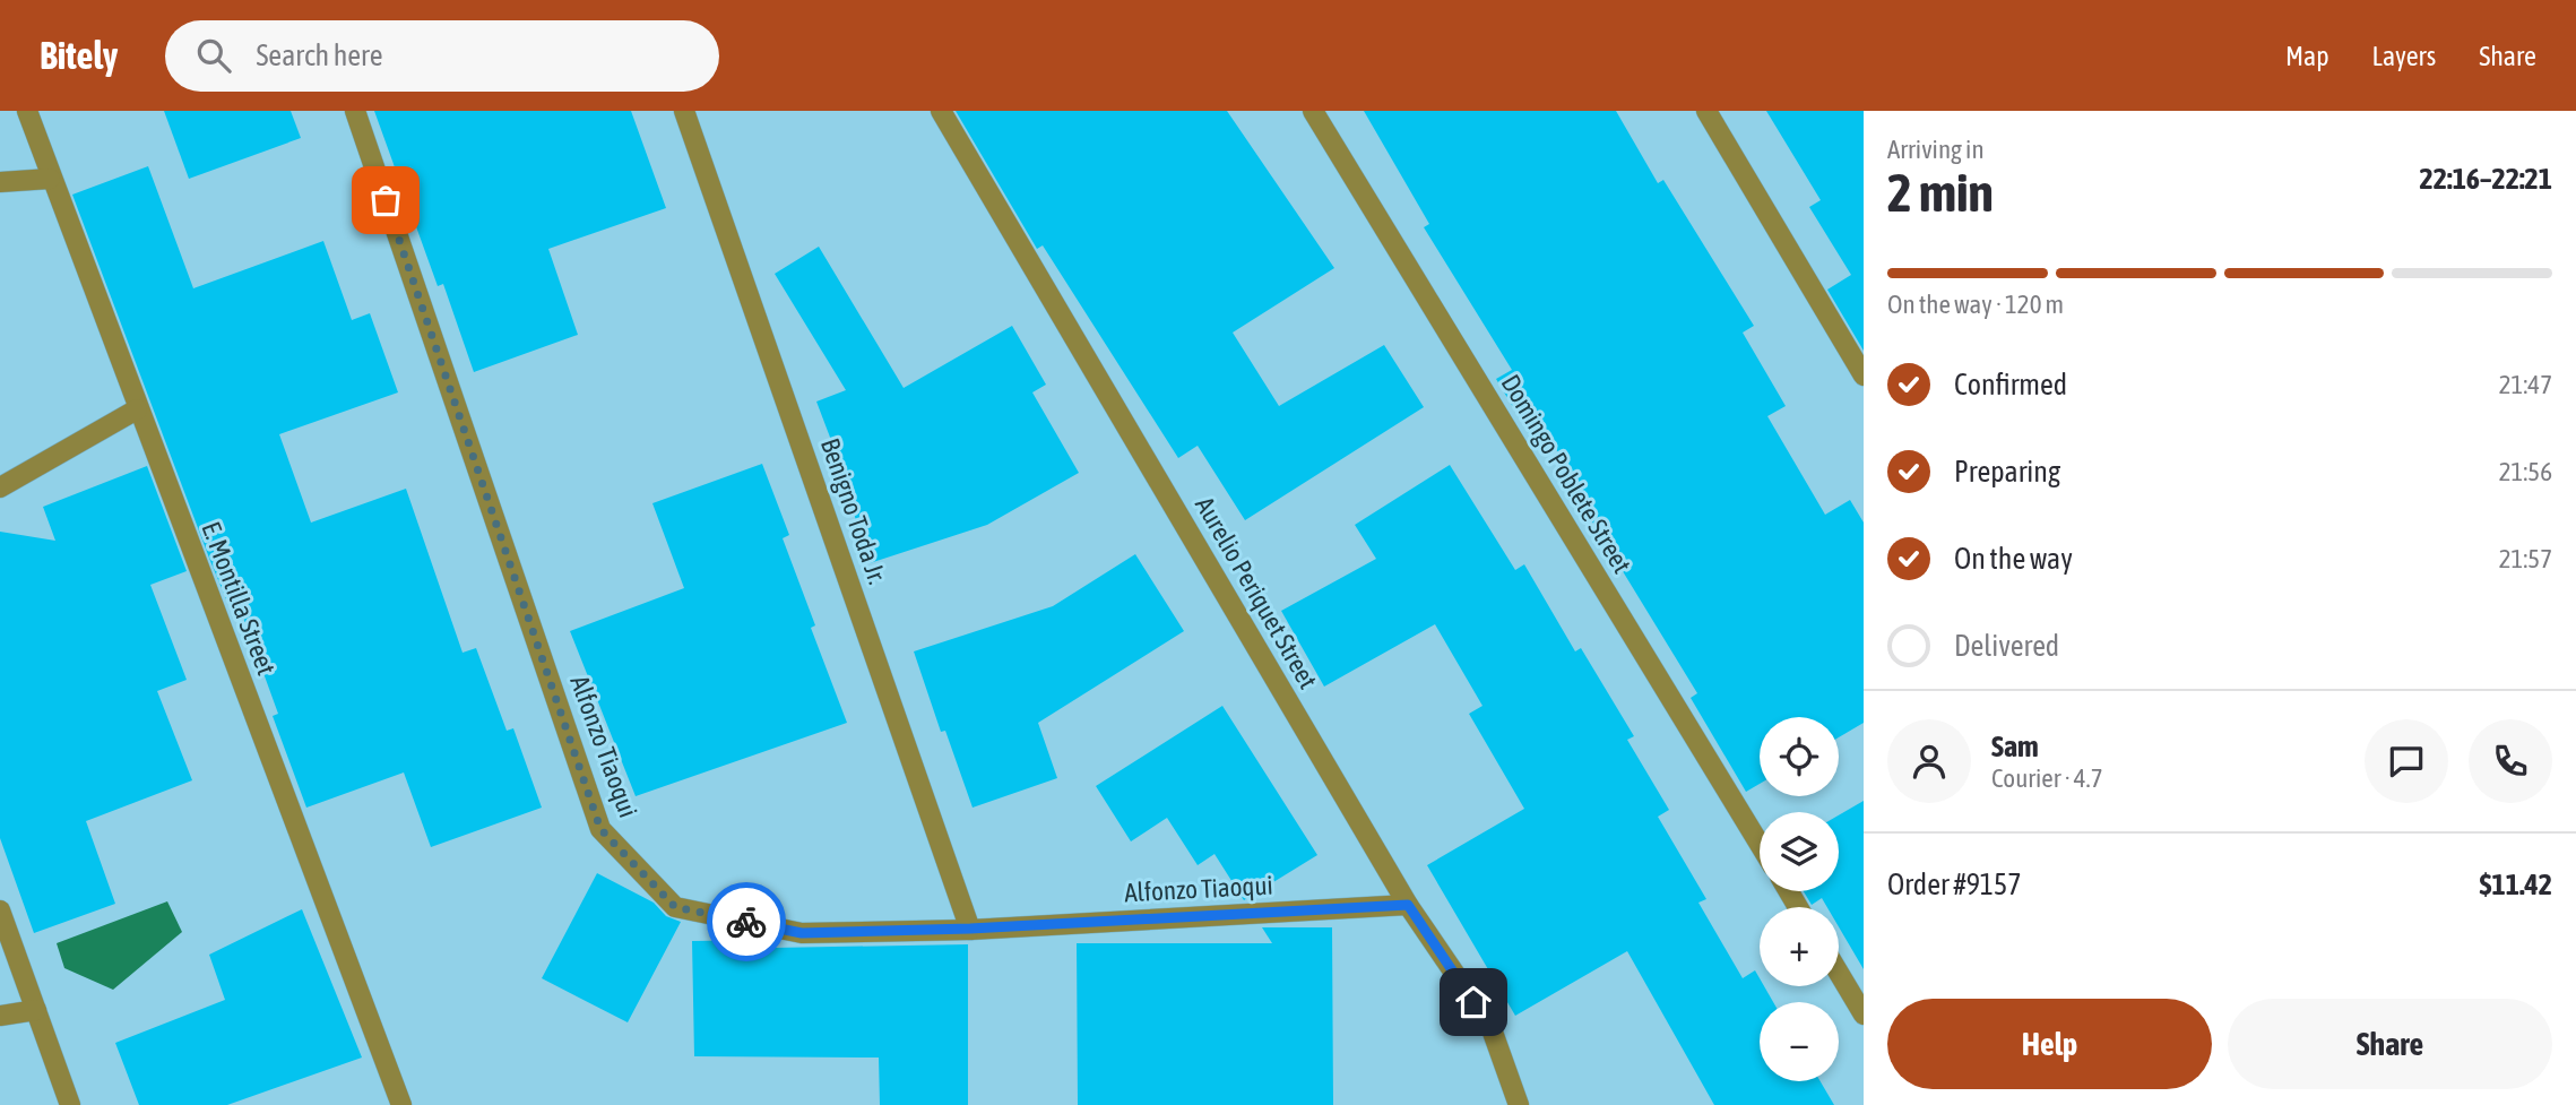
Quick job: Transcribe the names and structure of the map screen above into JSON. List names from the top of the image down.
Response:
{
  "streets": {
    "street": [
      "Domingo Poblete Street",
      "Benigno Toda Jr.",
      "Aurelio Periquet Street",
      "E. Montilla Street",
      "Alfonzo Tiaoqui"
    ]
  },
  "crossings": [
    ["Benigno Toda Jr.", "Alfonzo Tiaoqui"],
    ["Aurelio Periquet Street", "Alfonzo Tiaoqui"]
  ],
  "page": {
    "header": "Bitely",
    "search": "Search here",
    "nav": ["Map", "Layers", "Share"],
    "heading": ["2 min", "Arriving in", "22:16–22:21"],
    "panel": [
      "Sam",
      "Courier · 4.7",
      "Order #9157",
      "$11.42"
    ],
    "bar": "On the way · 120 m",
    "list": [
      ["Confirmed", "21:47"],
      ["Preparing", "21:56"],
      ["On the way", "21:57"],
      "Delivered"
    ],
    "map_buttons": ["+", "−"],
    "buttons": ["Help", "Share"]
  }
}
